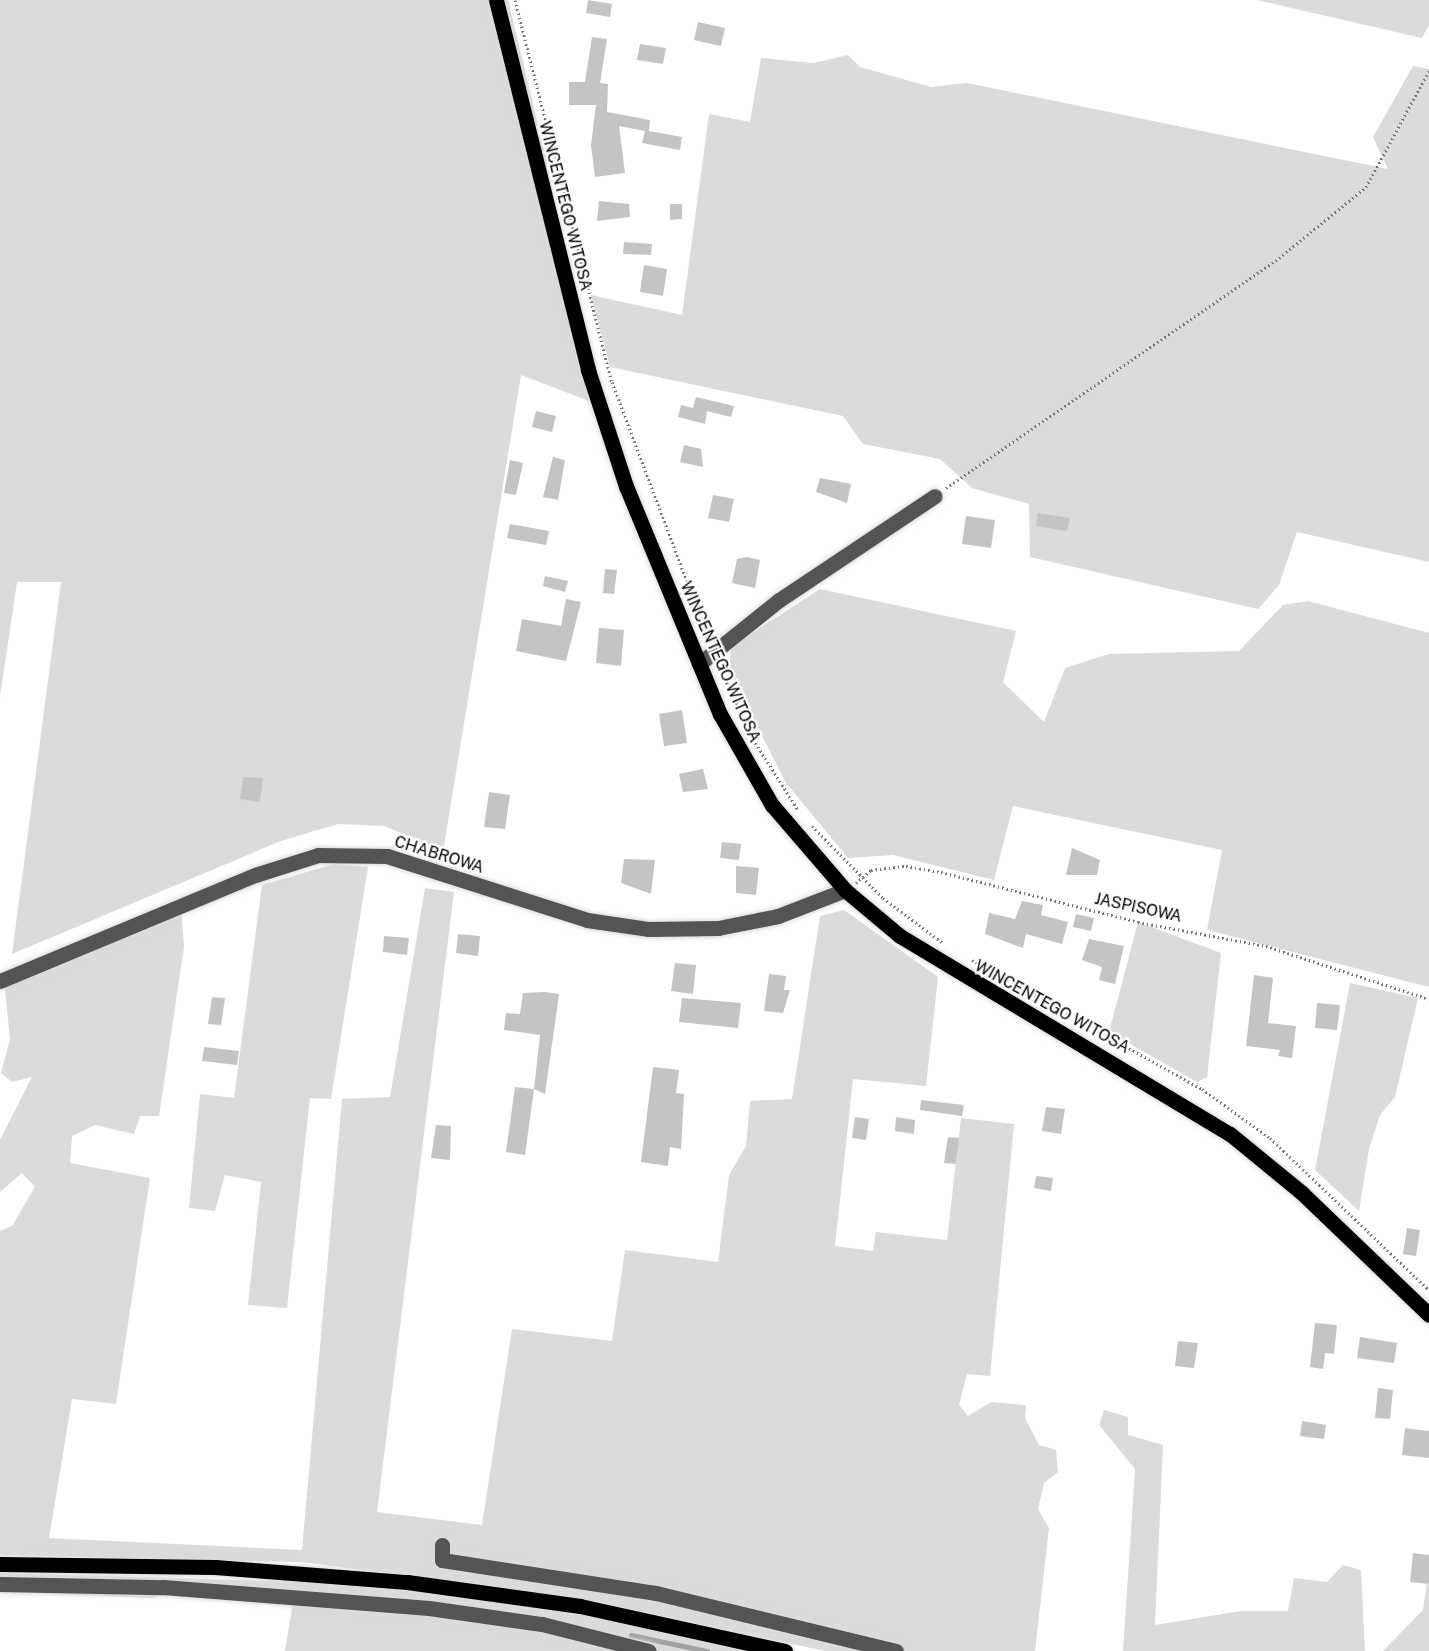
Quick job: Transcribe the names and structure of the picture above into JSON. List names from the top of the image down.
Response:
{
  "streets": {
    "main road": ["WINCENTEGO WITOSA"],
    "street": ["CHABROWA"],
    "path": ["JASPISOWA"]
  },
  "crossings": [
    ["WINCENTEGO WITOSA", "CHABROWA"],
    ["WINCENTEGO WITOSA", "JASPISOWA"],
    ["CHABROWA", "JASPISOWA"]
  ]
}
